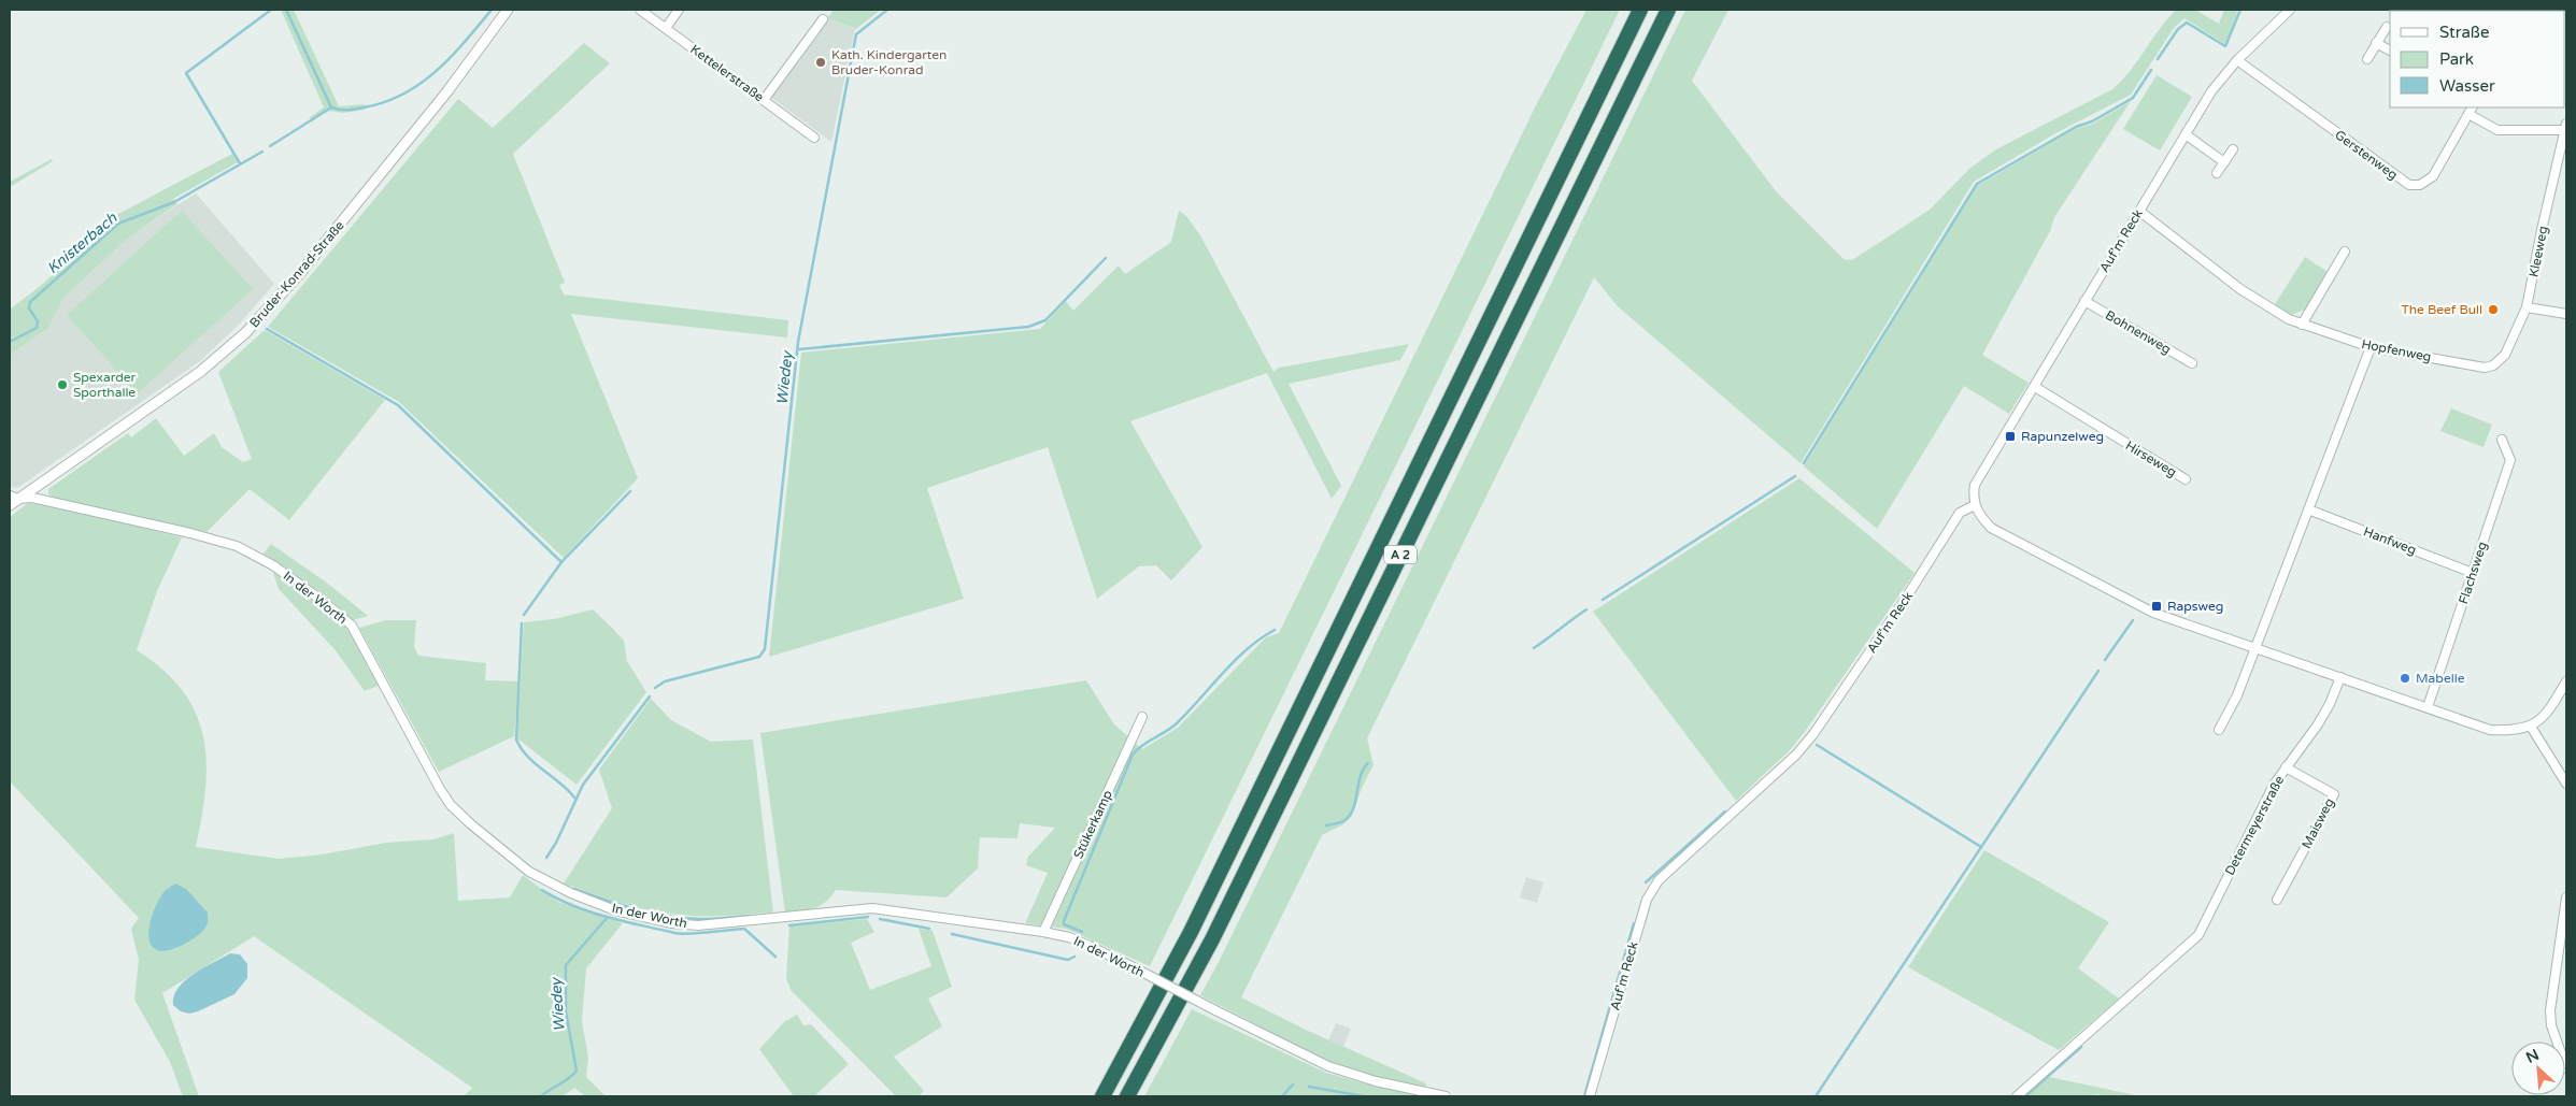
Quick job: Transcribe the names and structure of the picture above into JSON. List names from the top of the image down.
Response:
{
  "streets": {
    "highway": ["A 2"],
    "street": [
      "Kettelerstraße",
      "Gerstenweg",
      "Auf'm Reck",
      "Kleeweg",
      "Bruder-Konrad-Straße",
      "Bohnenweg",
      "Hopfenweg",
      "Hirseweg",
      "Hanfweg",
      "Flachsweg",
      "In der Worth",
      "Maisweg",
      "Stükerkamp",
      "Determeyerstraße"
    ]
  },
  "crossings": [
    ["Gerstenweg", "Auf'm Reck"],
    ["Gerstenweg", "Kleeweg"],
    ["Auf'm Reck", "Bohnenweg"],
    ["Auf'm Reck", "Hopfenweg"],
    ["Auf'm Reck", "Hirseweg"],
    ["Kleeweg", "Hopfenweg"],
    ["Bruder-Konrad-Straße", "In der Worth"],
    ["Hanfweg", "Flachsweg"],
    ["In der Worth", "Stükerkamp"],
    ["Maisweg", "Determeyerstraße"]
  ],
  "water": ["Knisterbach", "Wiedey"],
  "places": {
    "other": [
      "Kath. Kindergarten Bruder-Konrad",
      "The Beef Bull",
      "Spexarder Sporthalle",
      "Mabelle"
    ],
    "transit": ["Rapunzelweg", "Rapsweg"]
  },
  "legend": ["Straße", "Park", "Wasser"],
  "north": "top left"
}
